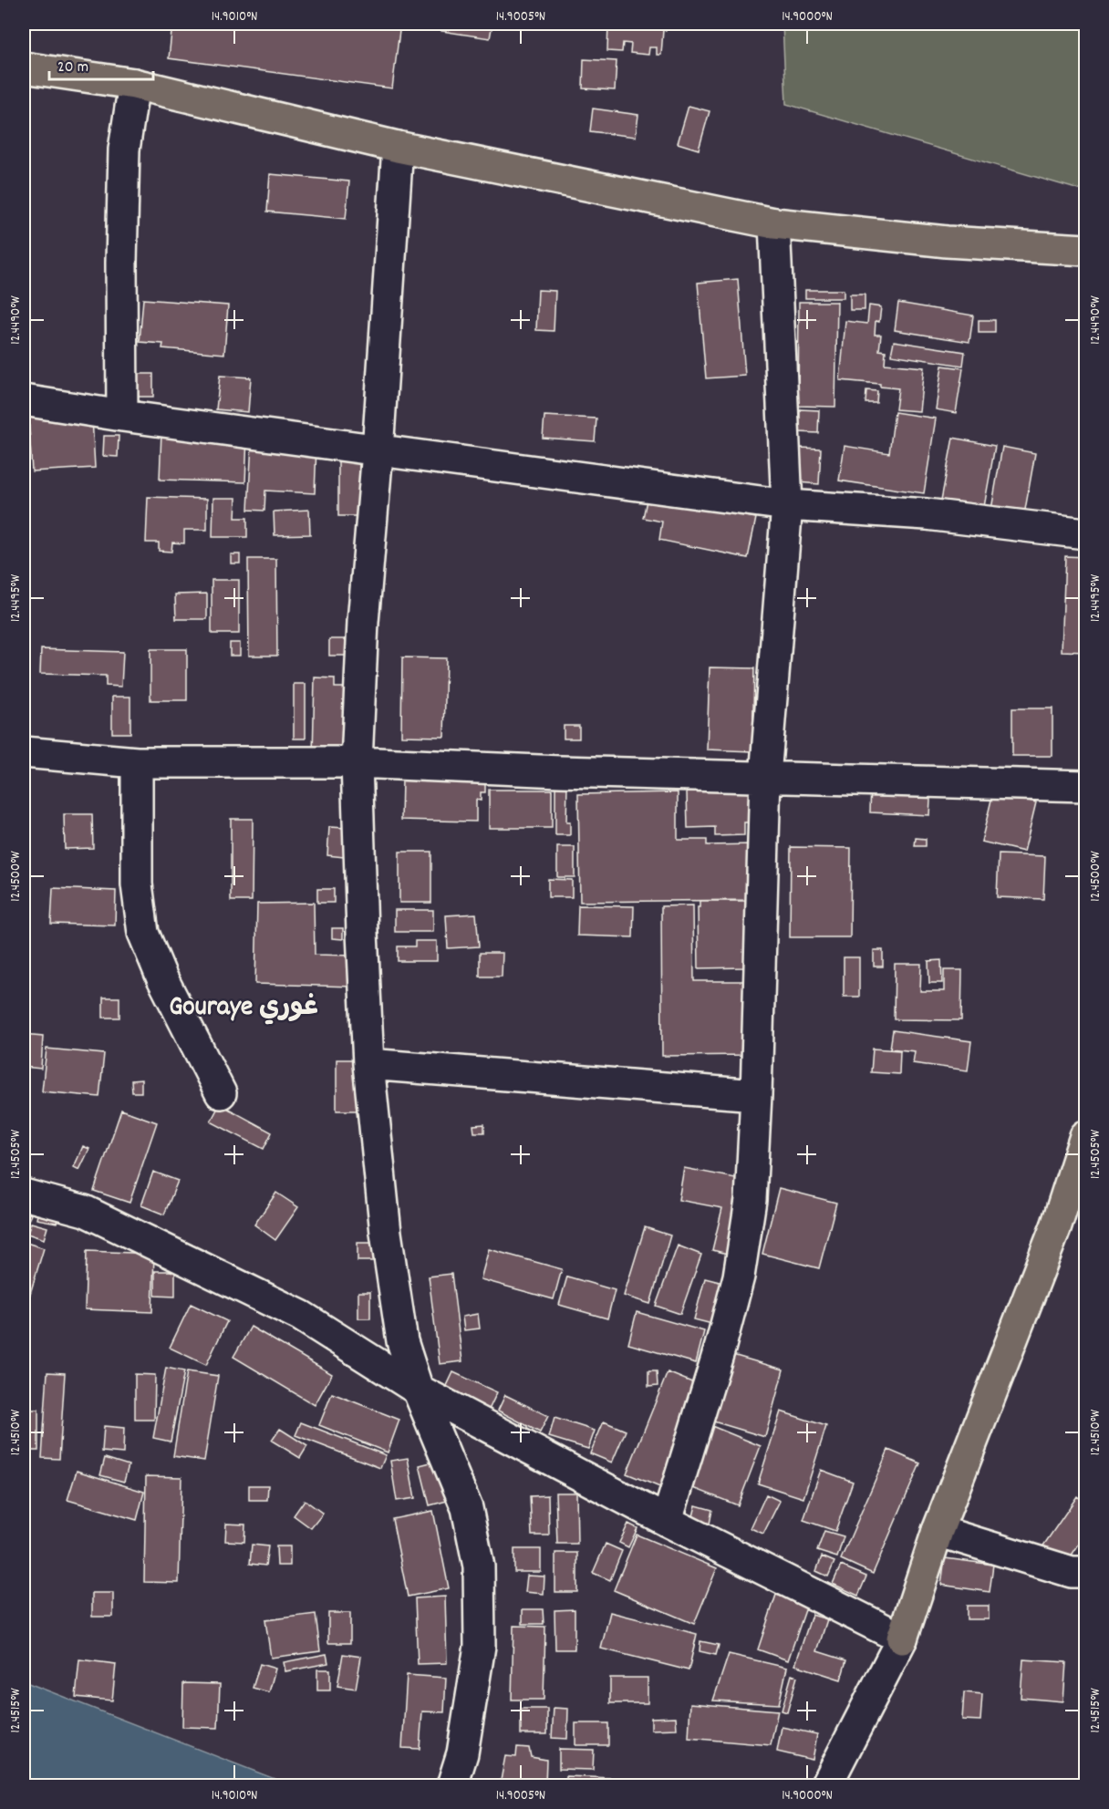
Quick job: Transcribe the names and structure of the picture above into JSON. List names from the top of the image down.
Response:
{
  "districts": ["Gouraye غوري"],
  "scale_bar": "20 m",
  "coordinates": [
    "14.9010°N",
    "14.9005°N",
    "14.9000°N",
    "12.4490°W",
    "12.4495°W",
    "12.4500°W",
    "12.4505°W",
    "12.4510°W",
    "12.4515°W"
  ]
}
